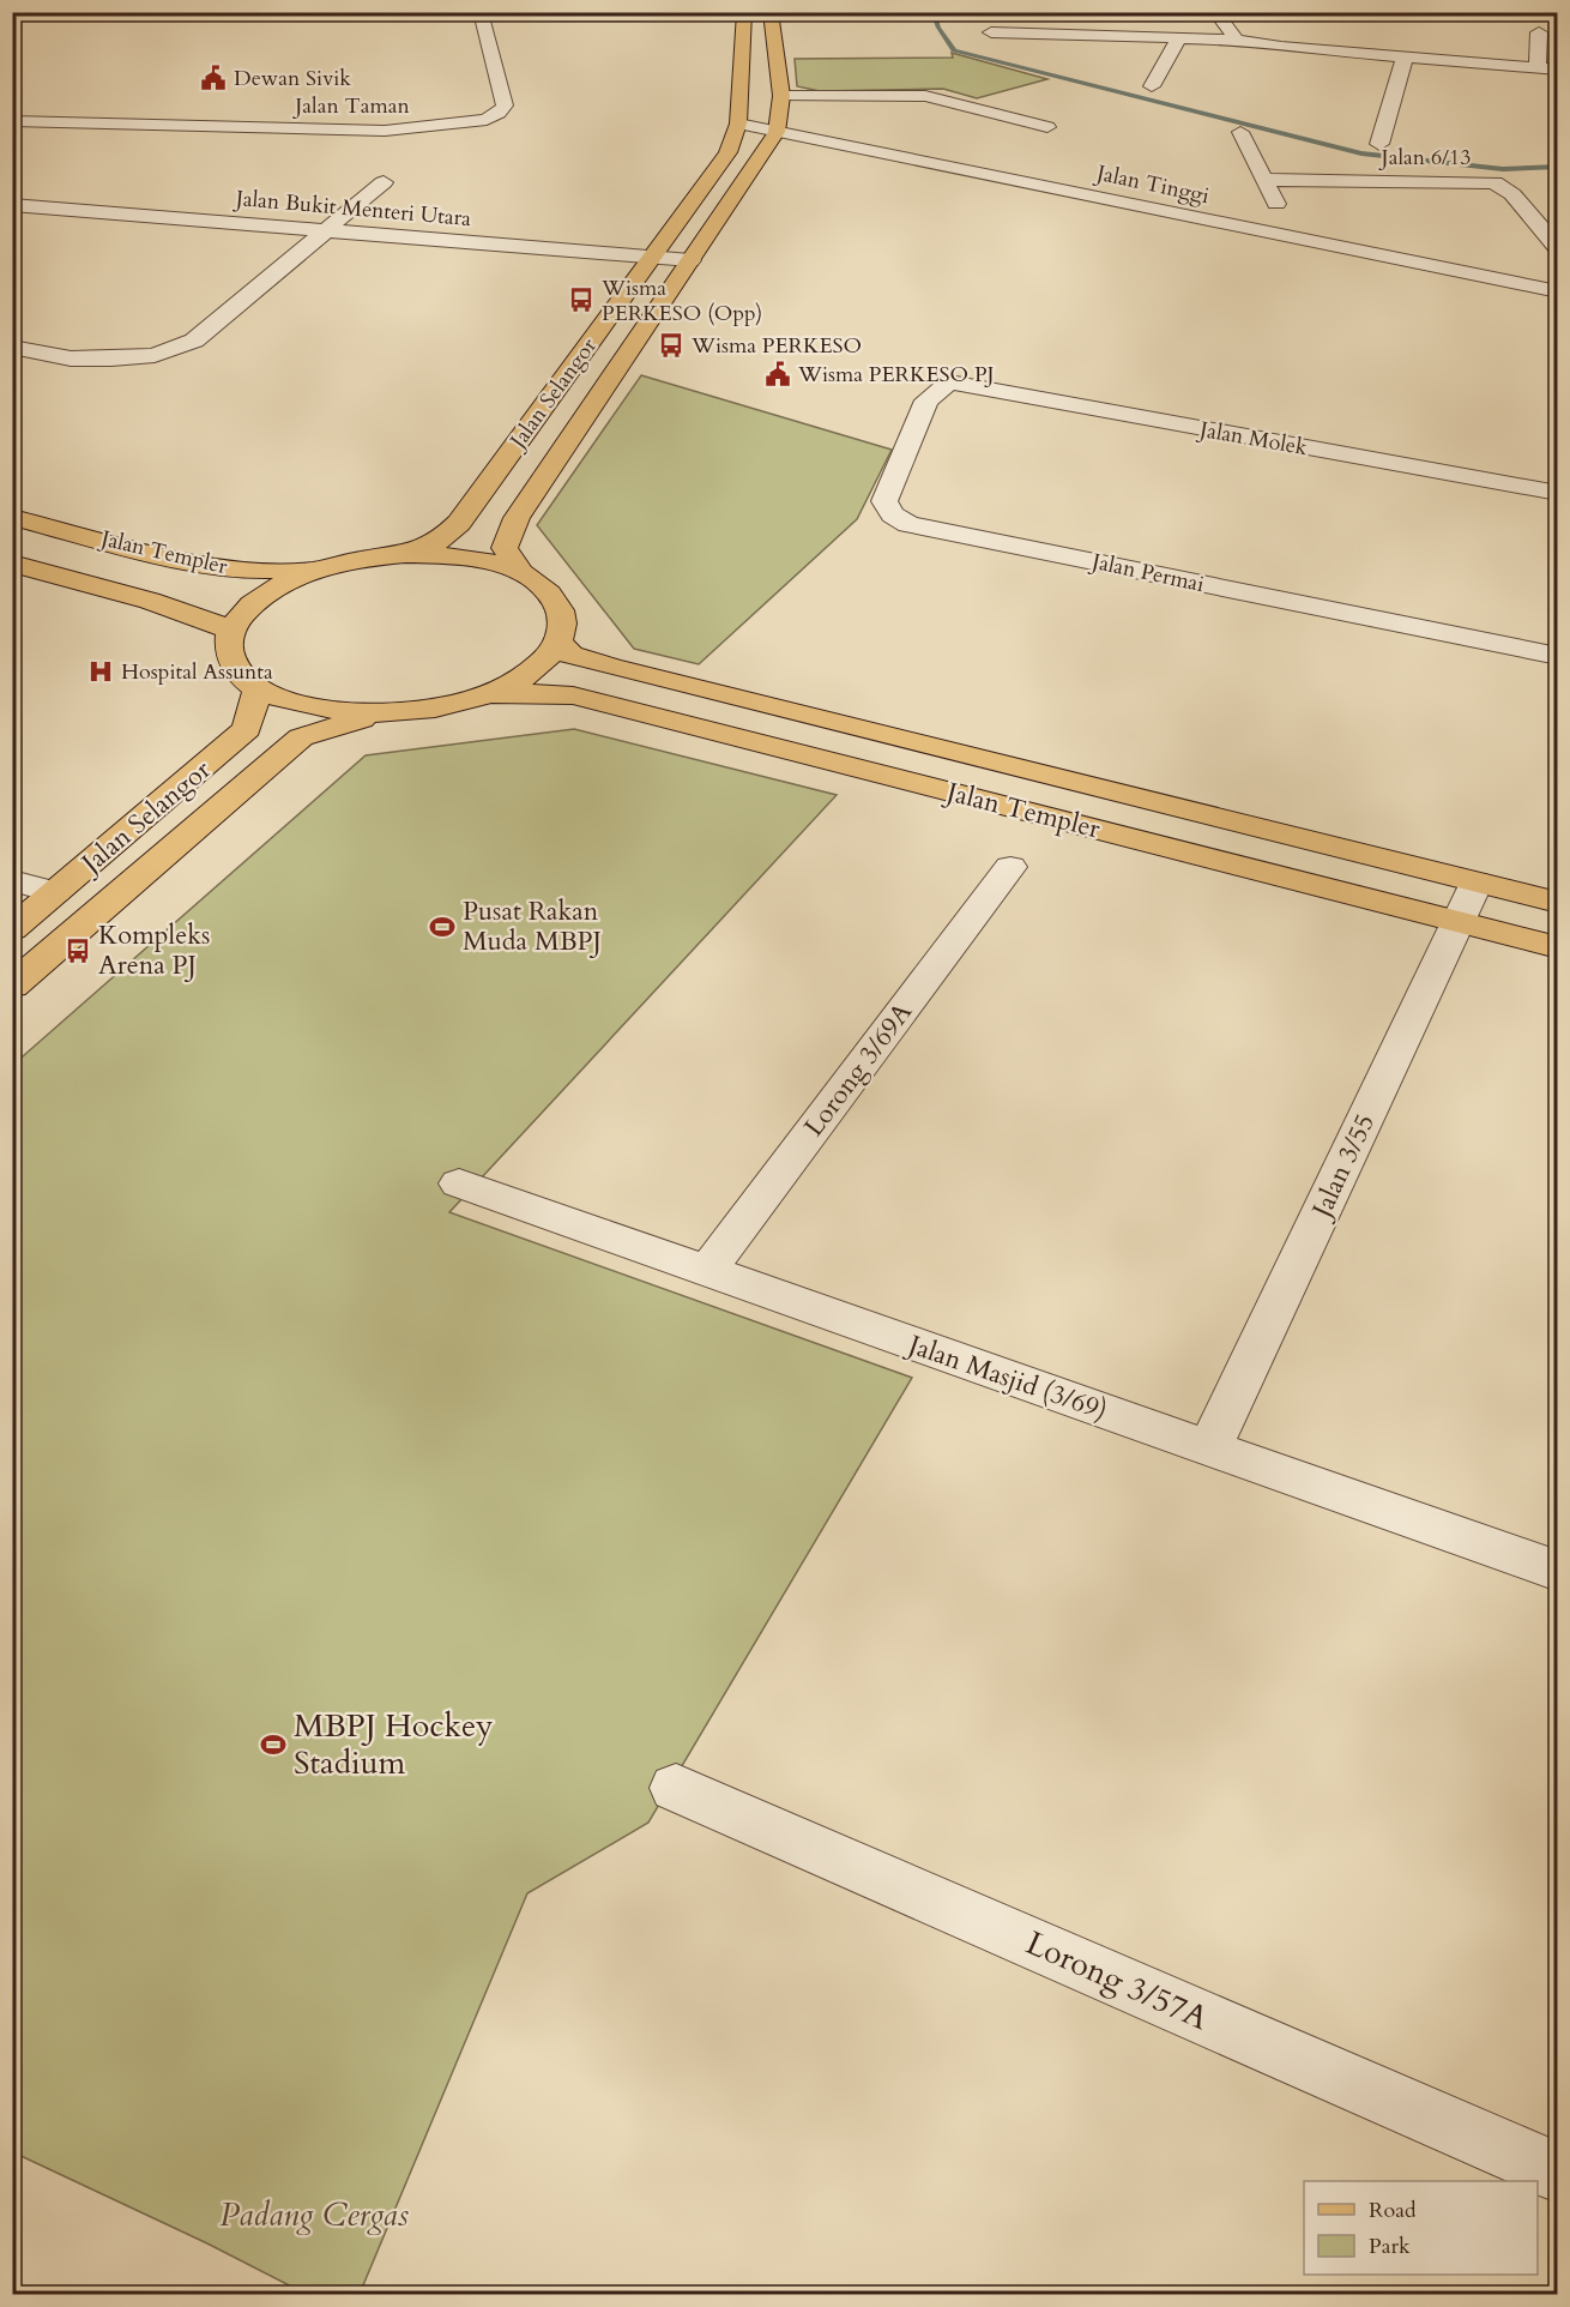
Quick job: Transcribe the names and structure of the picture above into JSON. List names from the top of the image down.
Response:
{
  "streets": {
    "main road": ["Jalan Selangor", "Jalan Templer"],
    "street": [
      "Jalan Taman",
      "Jalan 6/13",
      "Jalan Tinggi",
      "Jalan Bukit Menteri Utara",
      "Jalan Molek",
      "Jalan Permai",
      "Lorong 3/69A",
      "Jalan 3/55",
      "Jalan Masjid (3/69)",
      "Lorong 3/57A"
    ]
  },
  "crossings": [
    ["Jalan Tinggi", "Jalan Selangor"],
    ["Jalan Bukit Menteri Utara", "Jalan Selangor"],
    ["Jalan Molek", "Jalan Permai"],
    ["Jalan Templer", "Jalan 3/55"],
    ["Lorong 3/69A", "Jalan Masjid (3/69)"],
    ["Jalan 3/55", "Jalan Masjid (3/69)"]
  ],
  "parks": ["Padang Cergas"],
  "places": {
    "public building": ["Dewan Sivik", "Wisma PERKESO PJ"],
    "bus stop": ["Wisma PERKESO (Opp)", "Wisma PERKESO", "Kompleks Arena PJ"],
    "hospital": ["Hospital Assunta"],
    "sports": ["Pusat Rakan Muda MBPJ", "MBPJ Hockey Stadium"]
  },
  "legend": ["Road", "Park"]
}
